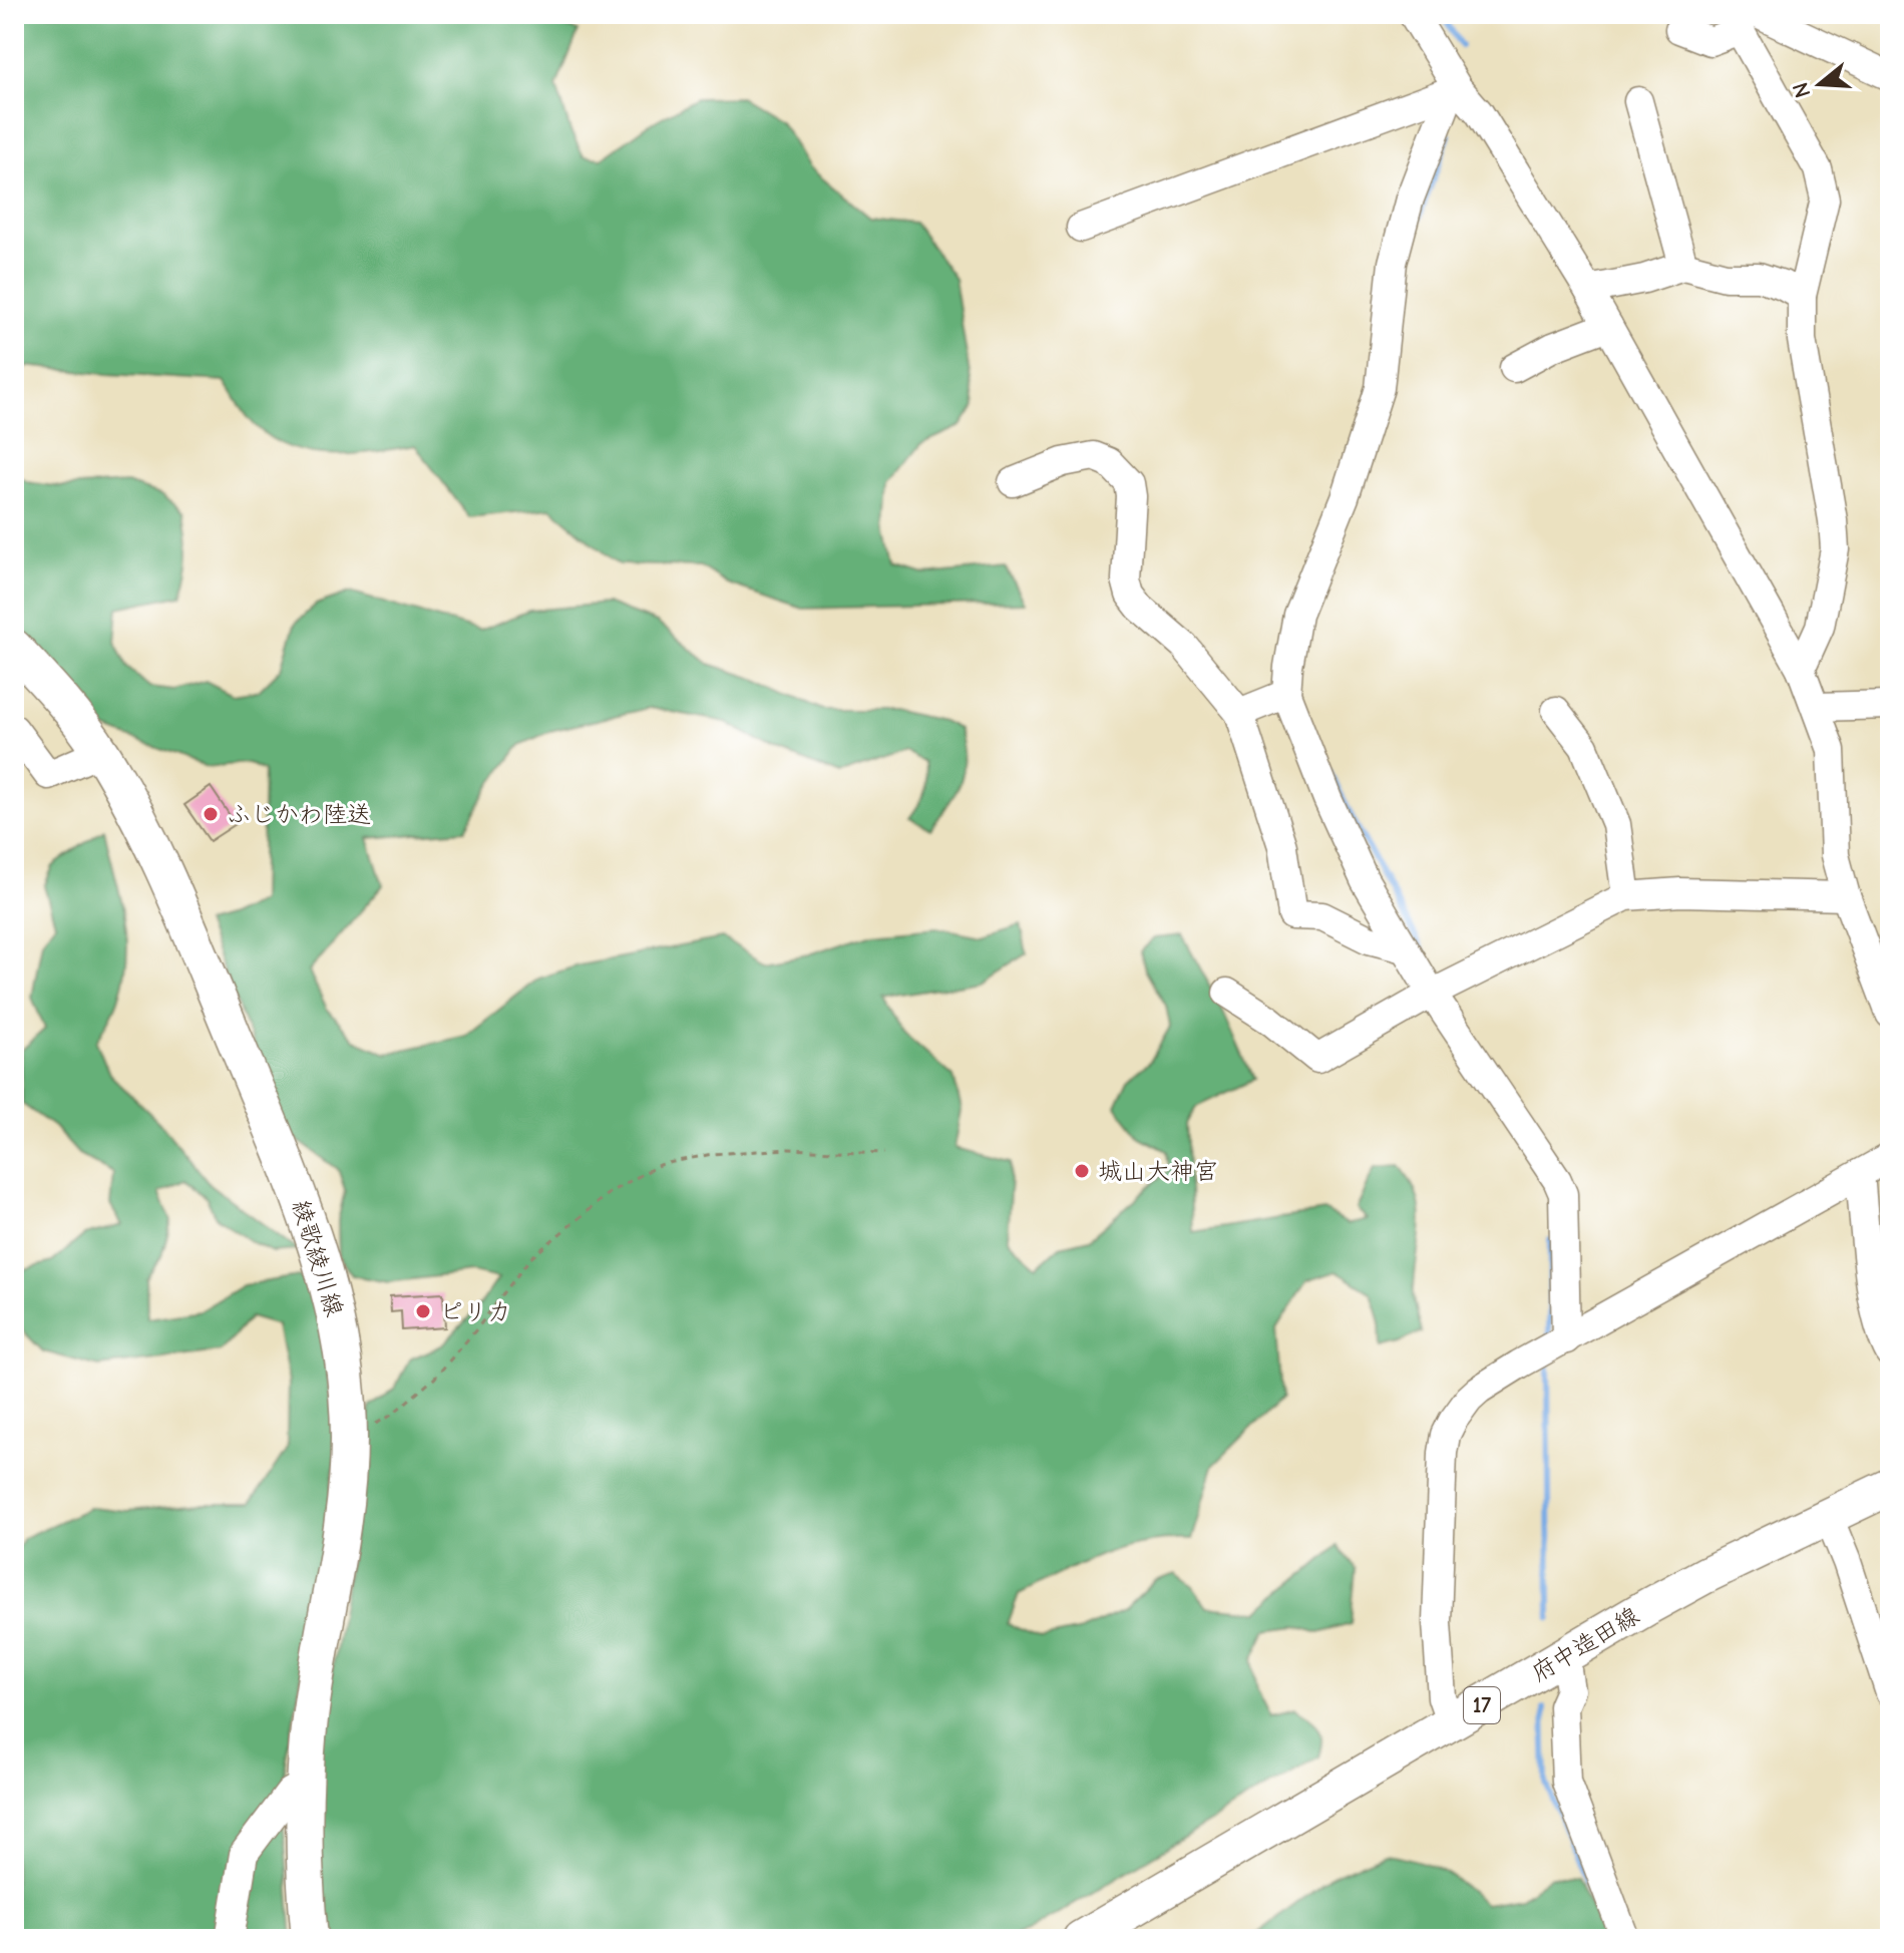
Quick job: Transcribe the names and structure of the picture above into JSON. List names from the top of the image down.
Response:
{
  "streets": {
    "main road": ["綾歌綾川線", "府中造田線", "17"]
  },
  "places": ["ふじかわ陸送", "城山大神宮", "ピリカ"],
  "north": "left"
}
